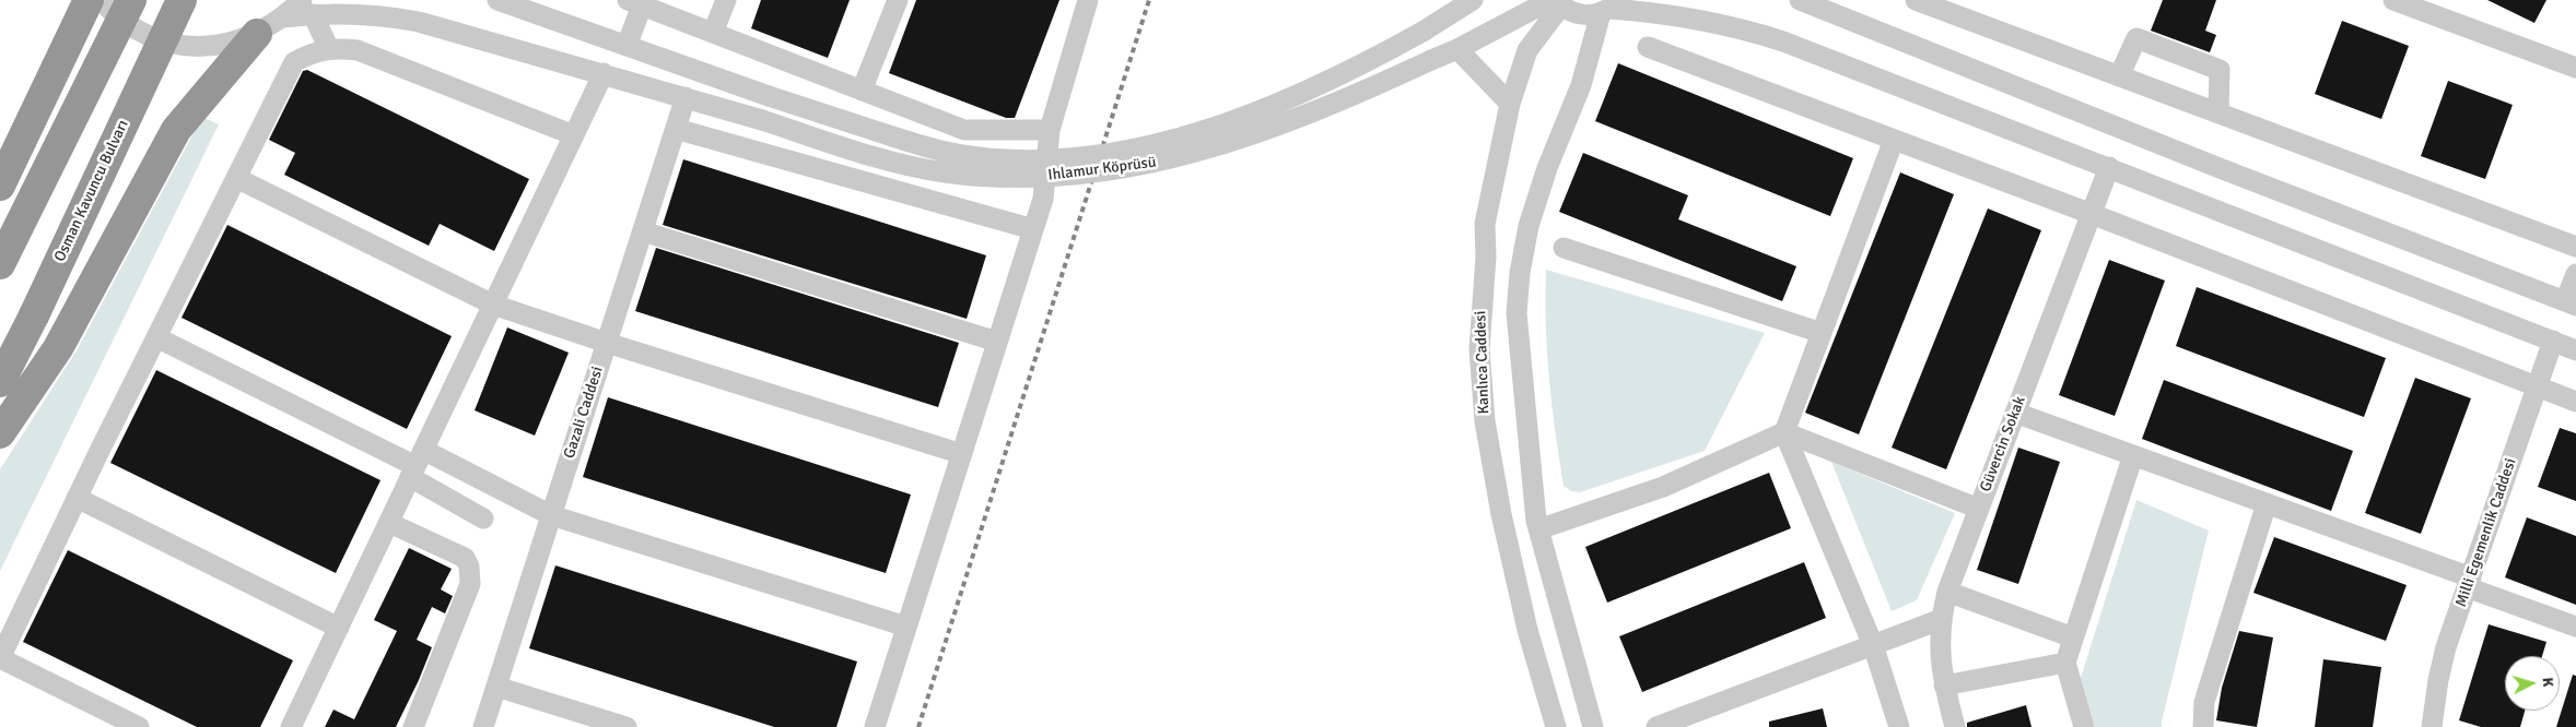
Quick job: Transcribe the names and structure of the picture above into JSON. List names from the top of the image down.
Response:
{
  "streets": {
    "highway": ["Osman Kavuncu Bulvarı"],
    "street": [
      "Ihlamur Köprüsü",
      "Kanlıca Caddesi",
      "Gazali Caddesi",
      "Güvercin Sokak",
      "Milli Egemenlik Caddesi"
    ]
  },
  "crossings": [
    ["Ihlamur Köprüsü", "Kanlıca Caddesi"],
    ["Ihlamur Köprüsü", "Gazali Caddesi"]
  ],
  "north": "right"
}
